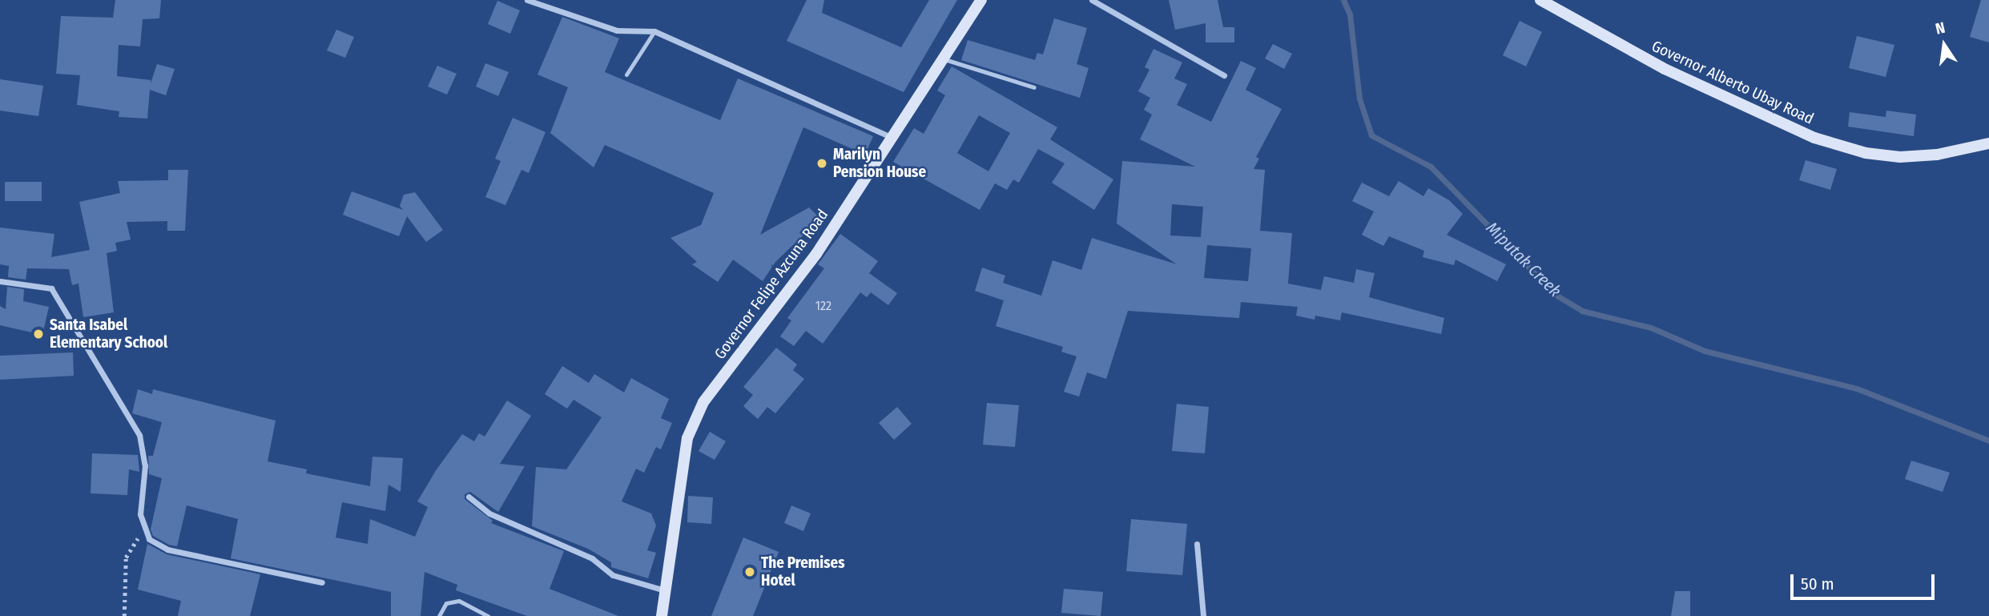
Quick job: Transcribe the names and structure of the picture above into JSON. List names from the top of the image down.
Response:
{
  "streets": {
    "street": ["Governor Alberto Ubay Road", "Governor Felipe Azcuna Road"]
  },
  "water": ["Miputak Creek"],
  "places": ["Marilyn Pension House", "Santa Isabel Elementary School", "The Premises Hotel"],
  "house_numbers": ["122"],
  "scale_bar": "50 m",
  "north": "top"
}
